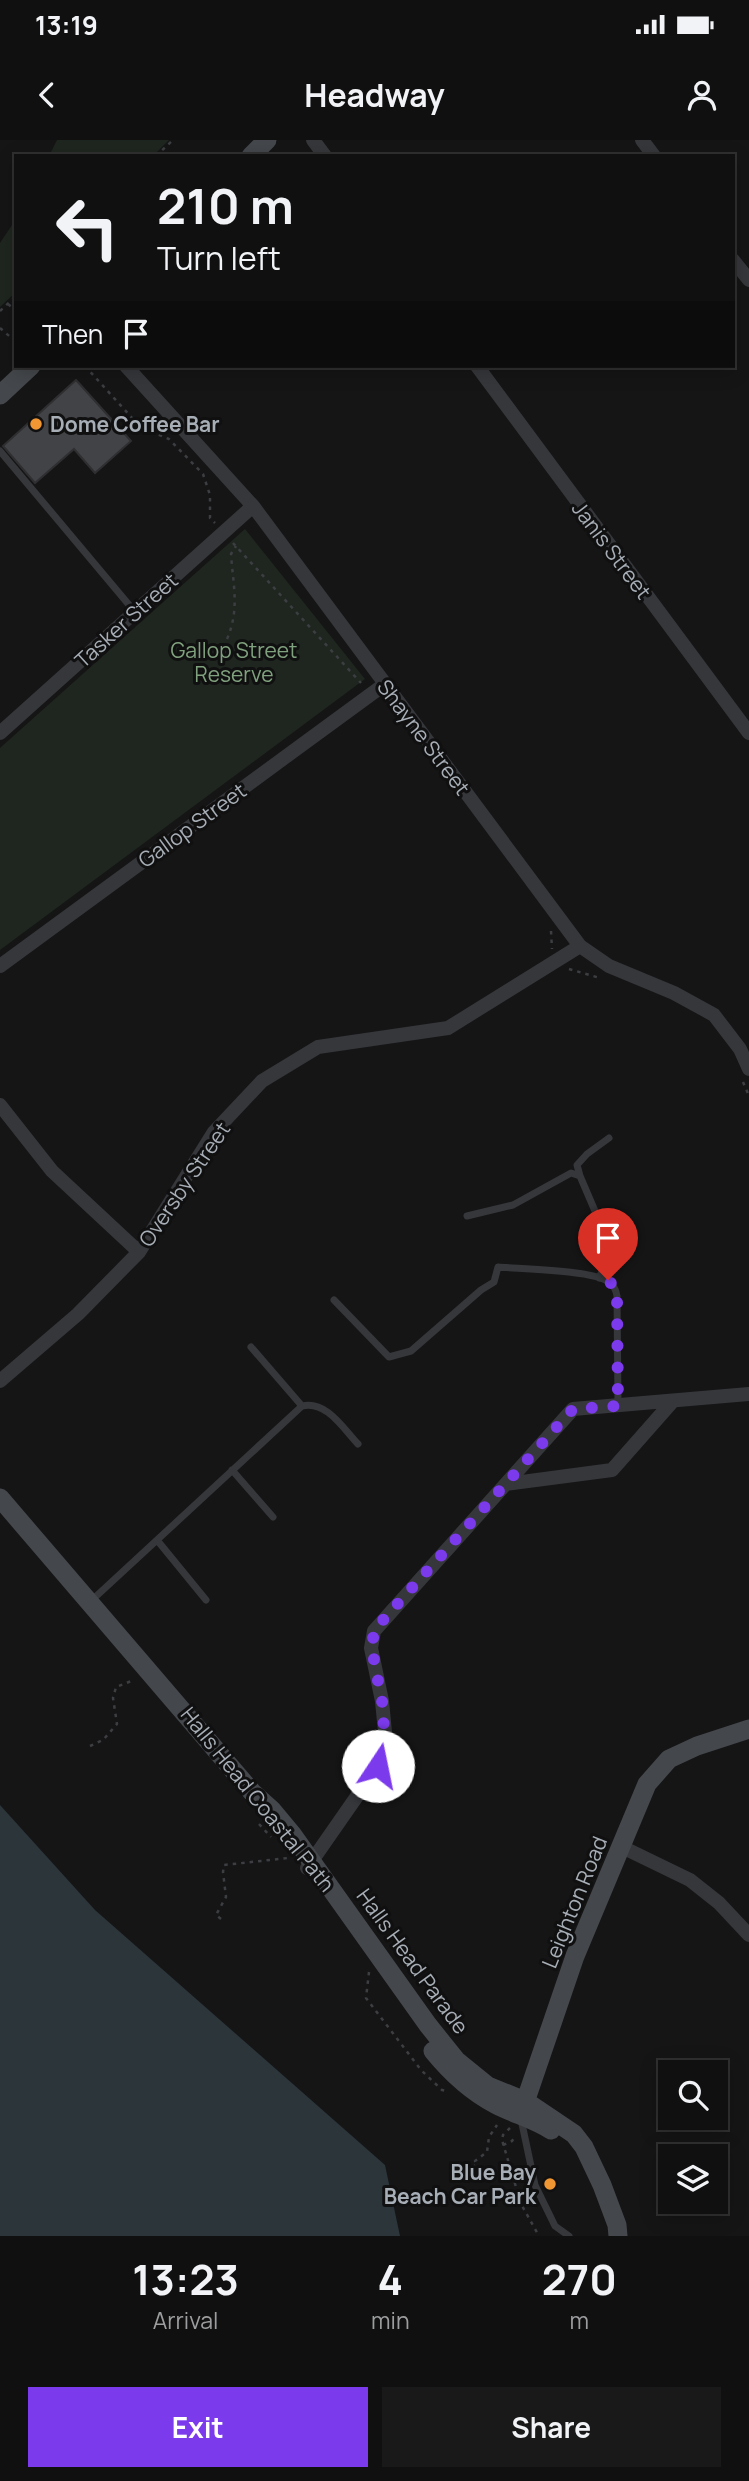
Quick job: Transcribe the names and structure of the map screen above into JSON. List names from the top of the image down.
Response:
{
  "streets": {
    "street": [
      "Janis Street",
      "Tasker Street",
      "Shayne Street",
      "Gallop Street",
      "Oversby Street",
      "Leighton Road",
      "Halls Head Parade"
    ],
    "path": ["Halls Head Coastal Path"]
  },
  "crossings": [
    ["Tasker Street", "Shayne Street"],
    ["Shayne Street", "Gallop Street"],
    ["Shayne Street", "Oversby Street"],
    ["Leighton Road", "Halls Head Parade"]
  ],
  "parks": ["Gallop Street Reserve"],
  "places": ["Dome Coffee Bar", "Blue Bay Beach Car Park"],
  "page": {
    "status": "13:19",
    "header": "Headway",
    "turn": ["210 m", "Turn left"],
    "then": "Then",
    "eta": [
      "13:23",
      "Arrival",
      "4",
      "min",
      "270",
      "m"
    ],
    "buttons": ["Exit", "Share"]
  }
}
